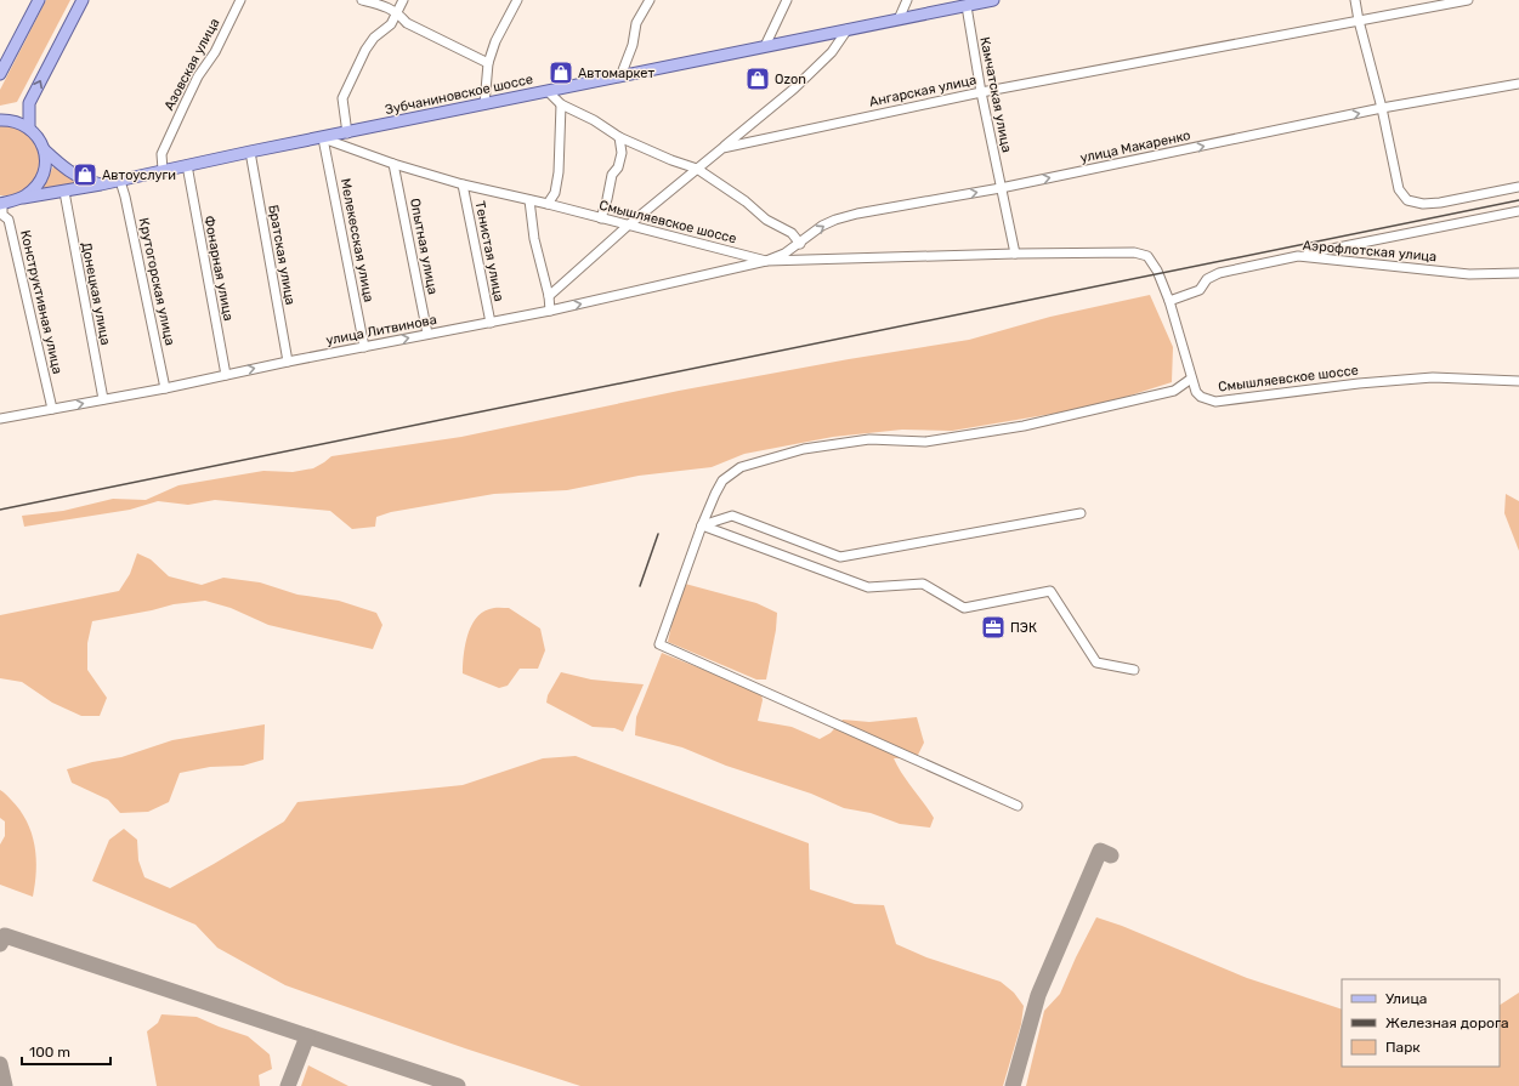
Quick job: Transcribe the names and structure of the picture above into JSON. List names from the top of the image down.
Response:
{
  "streets": {
    "main road": ["Зубчаниновское шоссе"],
    "street": [
      "Азовская улица",
      "Ангарская улица",
      "Камчатская улица",
      "улица Макаренко",
      "Смышляевское шоссе",
      "Мелекесская улица",
      "Опытная улица",
      "Тенистая улица",
      "Аэрофлотская улица",
      "Братская улица",
      "Фонарная улица",
      "Крутогорская улица",
      "Донецкая улица",
      "Конструктивная улица",
      "улица Литвинова"
    ]
  },
  "crossings": [
    ["Азовская улица", "Зубчаниновское шоссе"],
    ["Ангарская улица", "Камчатская улица"],
    ["Ангарская улица", "Смышляевское шоссе"],
    ["Зубчаниновское шоссе", "Камчатская улица"],
    ["Зубчаниновское шоссе", "Смышляевское шоссе"],
    ["Зубчаниновское шоссе", "Мелекесская улица"],
    ["Зубчаниновское шоссе", "Братская улица"],
    ["Зубчаниновское шоссе", "Фонарная улица"],
    ["Зубчаниновское шоссе", "Крутогорская улица"],
    ["Зубчаниновское шоссе", "Донецкая улица"],
    ["Зубчаниновское шоссе", "Конструктивная улица"],
    ["Камчатская улица", "улица Макаренко"],
    ["улица Макаренко", "Смышляевское шоссе"],
    ["улица Макаренко", "улица Литвинова"],
    ["Смышляевское шоссе", "Мелекесская улица"],
    ["Смышляевское шоссе", "Опытная улица"],
    ["Смышляевское шоссе", "Тенистая улица"],
    ["Смышляевское шоссе", "Аэрофлотская улица"],
    ["Смышляевское шоссе", "улица Литвинова"],
    ["Мелекесская улица", "улица Литвинова"],
    ["Опытная улица", "улица Литвинова"],
    ["Тенистая улица", "улица Литвинова"],
    ["Братская улица", "улица Литвинова"],
    ["Фонарная улица", "улица Литвинова"],
    ["Крутогорская улица", "улица Литвинова"],
    ["Донецкая улица", "улица Литвинова"],
    ["Конструктивная улица", "улица Литвинова"]
  ],
  "one_way": ["улица Макаренко", "улица Литвинова"],
  "places": {
    "shop": ["Автомаркет", "Ozon", "Автоуслуги"],
    "office": ["ПЭК"]
  },
  "legend": ["Улица", "Железная дорога", "Парк"],
  "scale_bar": "100 m"
}
